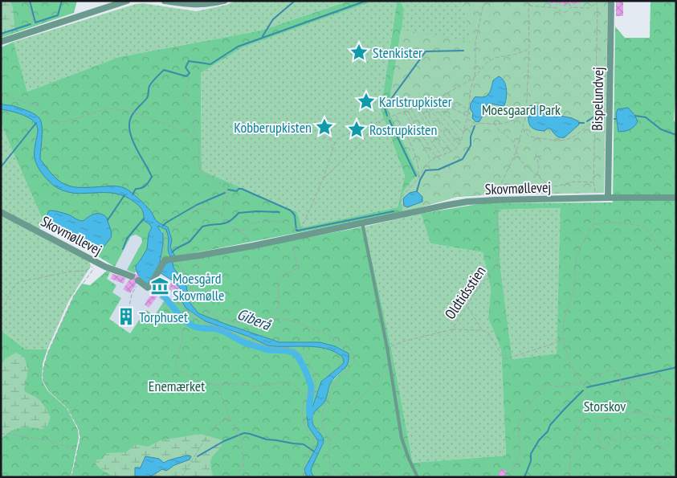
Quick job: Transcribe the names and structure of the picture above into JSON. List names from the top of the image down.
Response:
{
  "streets": {
    "street": ["Bispelundvej", "Skovmøllevej"],
    "path": ["Oldtidsstien"]
  },
  "crossings": [
    ["Bispelundvej", "Skovmøllevej"],
    ["Skovmøllevej", "Oldtidsstien"]
  ],
  "water": ["Giberå"],
  "parks": ["Moesgaard Park", "Enemærket", "Storskov"],
  "places": {
    "place": [
      "Stenkister",
      "Karlstrupkister",
      "Kobberupkisten",
      "Rostrupkisten"
    ],
    "museum": ["Moesgård Skovmølle"],
    "building": ["Torphuset"]
  }
}
